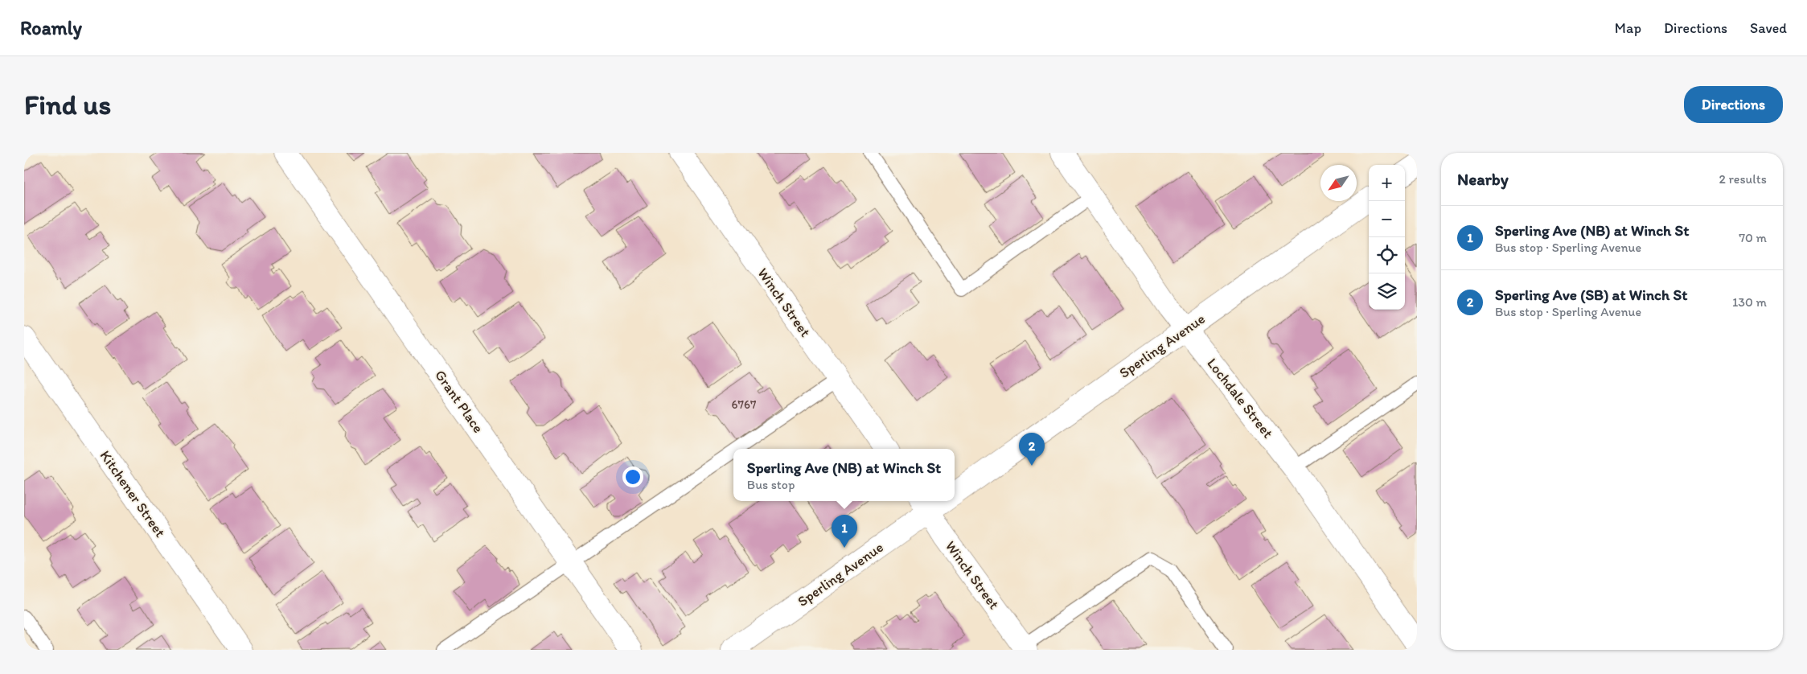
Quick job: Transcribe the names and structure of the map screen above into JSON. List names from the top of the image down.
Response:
{
  "streets": {
    "street": [
      "Winch Street",
      "Sperling Avenue",
      "Lochdale Street",
      "Grant Place",
      "Kitchener Street"
    ]
  },
  "crossings": [
    ["Winch Street", "Sperling Avenue"],
    ["Sperling Avenue", "Lochdale Street"]
  ],
  "house_numbers": ["6767"],
  "north": "bottom left",
  "page": {
    "header": "Roamly",
    "nav": ["Map", "Directions", "Saved"],
    "buttons": "Directions",
    "title": "Find us",
    "heading": ["Nearby", "2 results"],
    "map_buttons": ["+", "−"],
    "list": [
      {
        "mark": "1",
        "name": "Sperling Ave (NB) at Winch St",
        "note": "Bus stop · Sperling Avenue",
        "value": "70 m"
      },
      {
        "mark": "2",
        "name": "Sperling Ave (SB) at Winch St",
        "note": "Bus stop · Sperling Avenue",
        "value": "130 m"
      }
    ],
    "pins": ["2", "1"],
    "popup": ["Sperling Ave (NB) at Winch St", "Bus stop"]
  }
}
